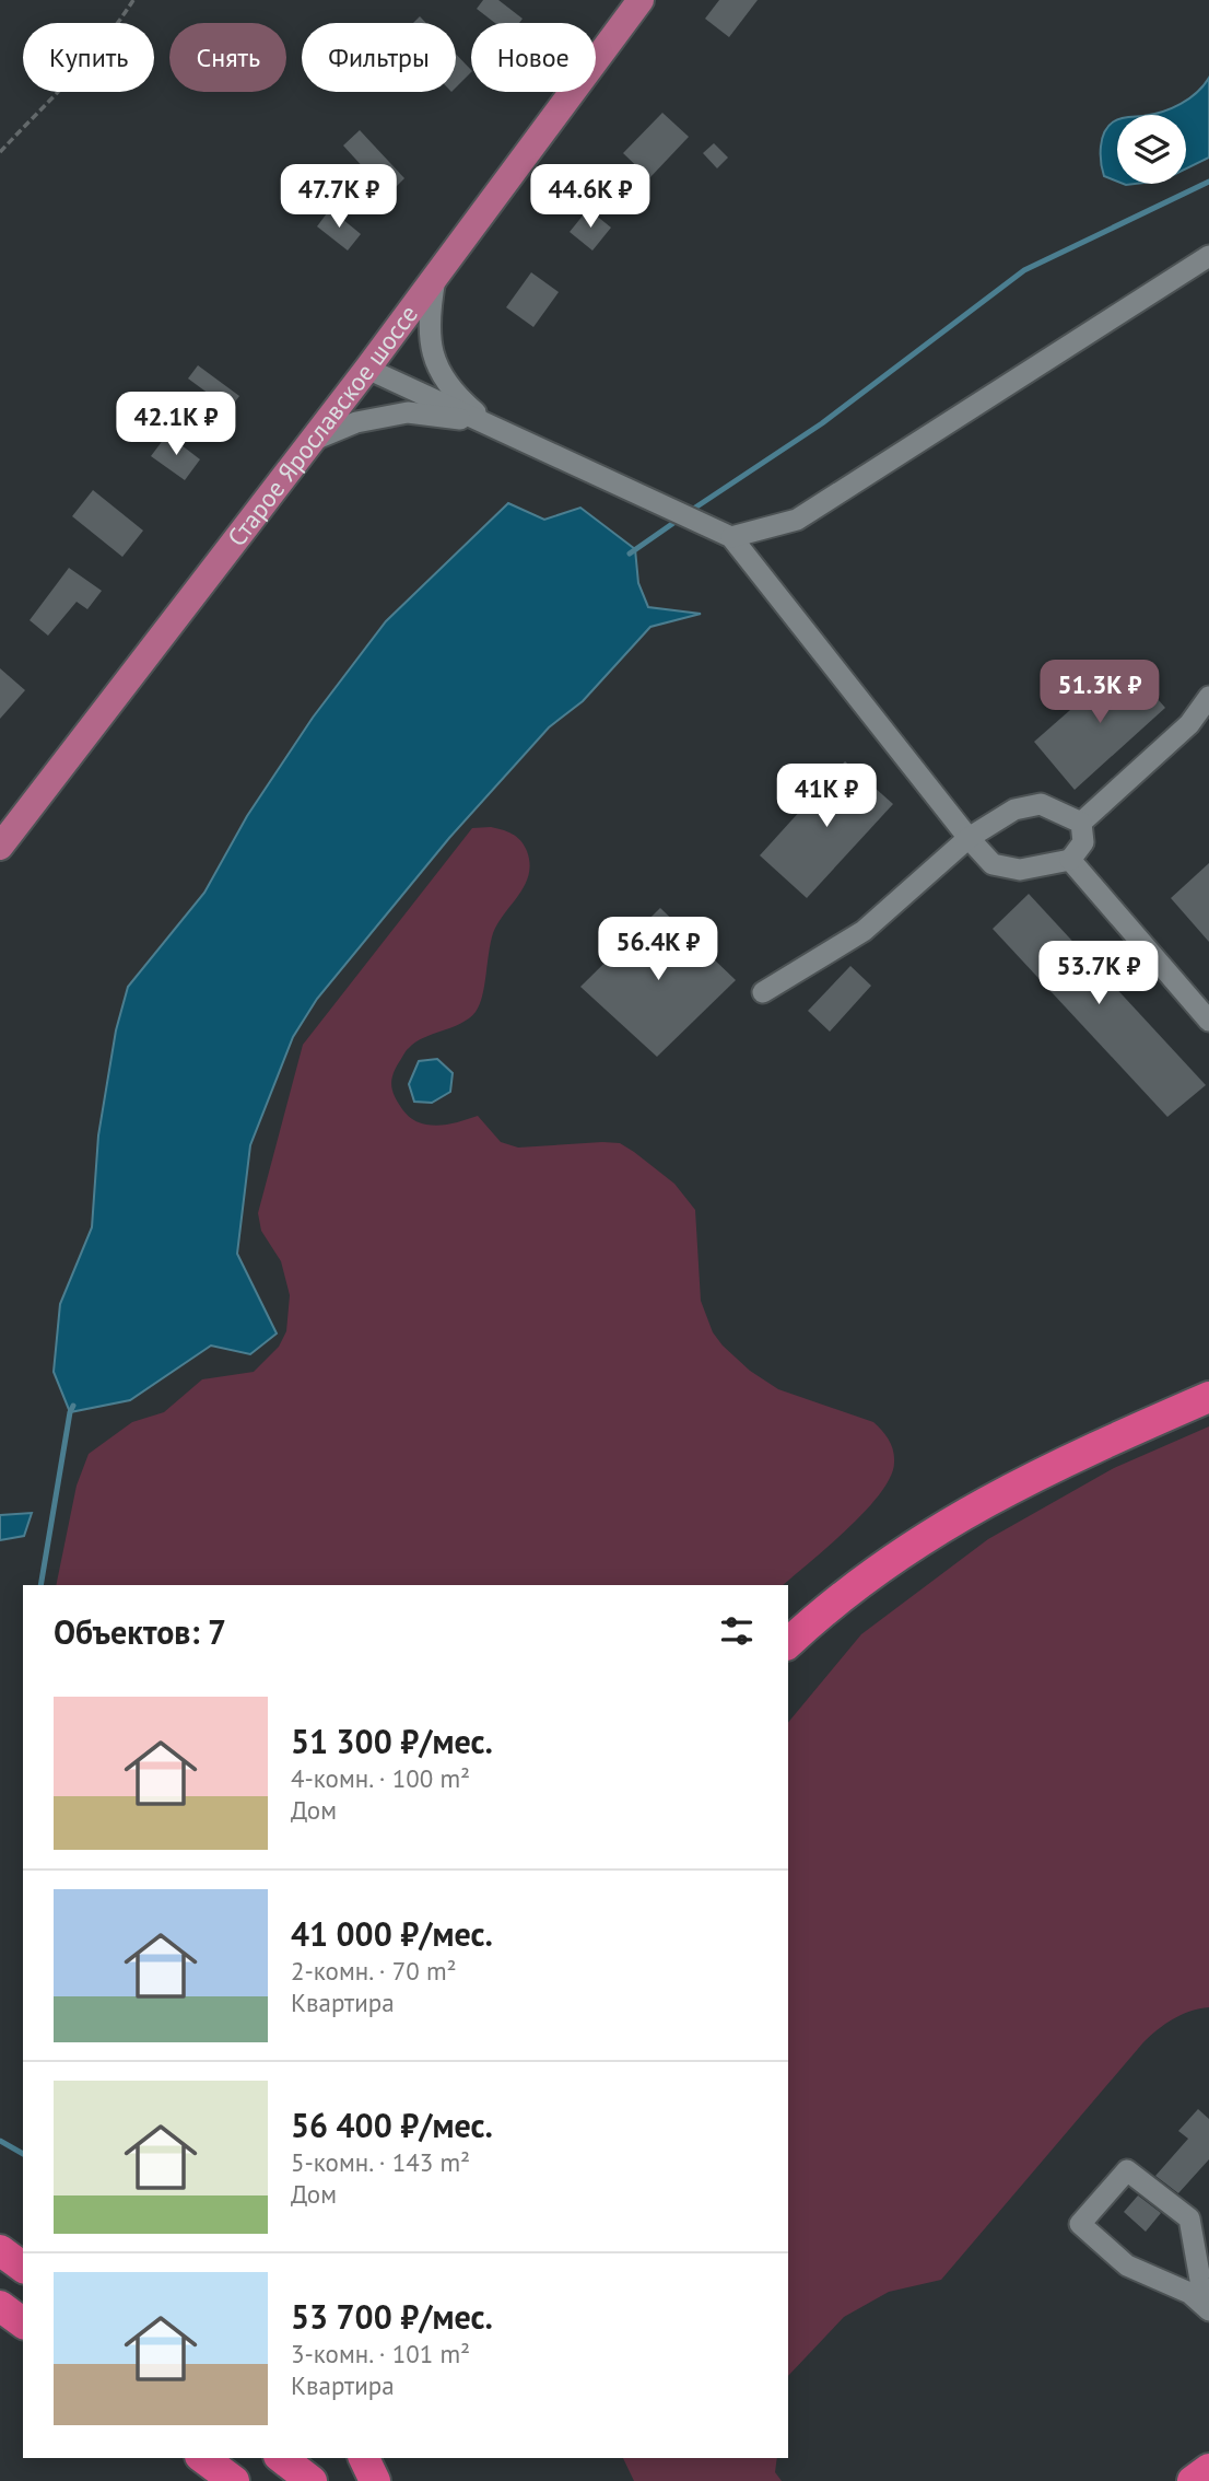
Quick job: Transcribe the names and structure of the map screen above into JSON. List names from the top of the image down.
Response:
{
  "streets": {
    "main road": ["Старое Ярославское шоссе"]
  },
  "page": {
    "chip": [
      "Купить",
      "Снять",
      "Фильтры",
      "Новое"
    ],
    "price": [
      "47.7K ₽",
      "44.6K ₽",
      "42.1K ₽",
      "51.3K ₽",
      "41K ₽",
      "56.4K ₽",
      "53.7K ₽"
    ],
    "heading": "Объектов: 7",
    "list": [
      {
        "name": "51 300 ₽/мес.",
        "note": "4-комн. · 100 m² · Дом"
      },
      {
        "name": "41 000 ₽/мес.",
        "note": "2-комн. · 70 m² · Квартира"
      },
      {
        "name": "56 400 ₽/мес.",
        "note": "5-комн. · 143 m² · Дом"
      },
      {
        "name": "53 700 ₽/мес.",
        "note": "3-комн. · 101 m² · Квартира"
      }
    ]
  }
}
